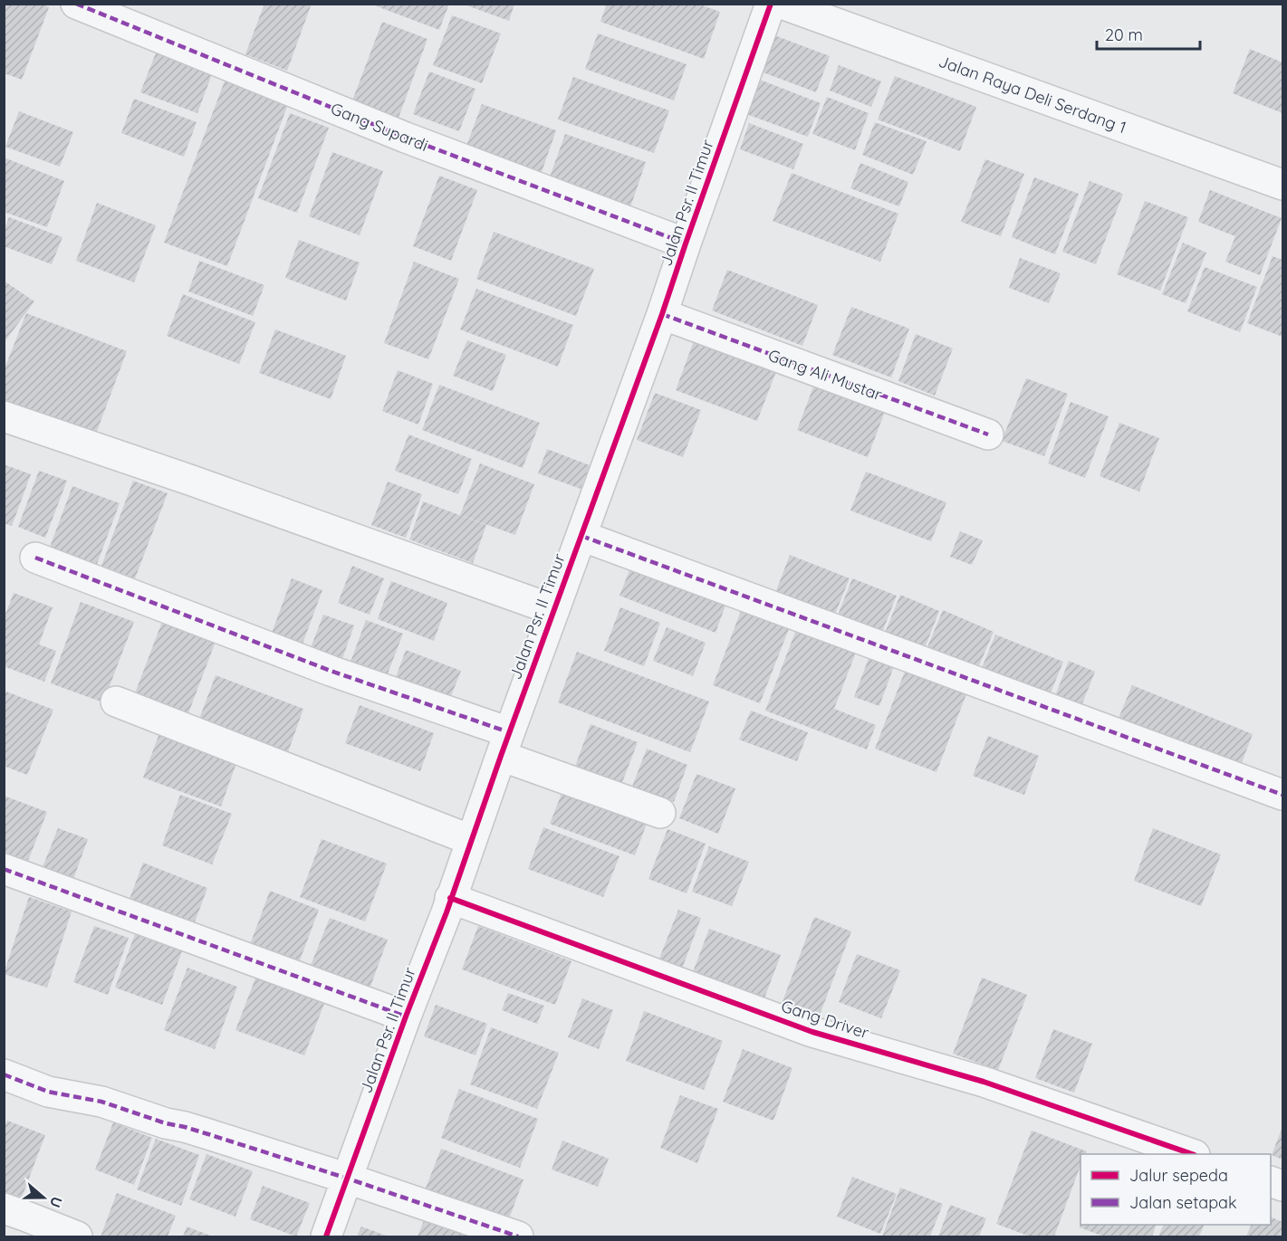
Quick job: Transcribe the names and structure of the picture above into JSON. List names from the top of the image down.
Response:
{
  "streets": {
    "street": [
      "Jalan Raya Deli Serdang 1",
      "Gang Supardi",
      "Jalan Psr. II Timur",
      "Gang Ali Mustar",
      "Gang Driver"
    ]
  },
  "crossings": [
    ["Gang Supardi", "Jalan Psr. II Timur"],
    ["Jalan Psr. II Timur", "Gang Ali Mustar"],
    ["Jalan Psr. II Timur", "Gang Driver"]
  ],
  "legend": ["Jalur sepeda", "Jalan setapak"],
  "scale_bar": "20 m",
  "north": "right"
}
